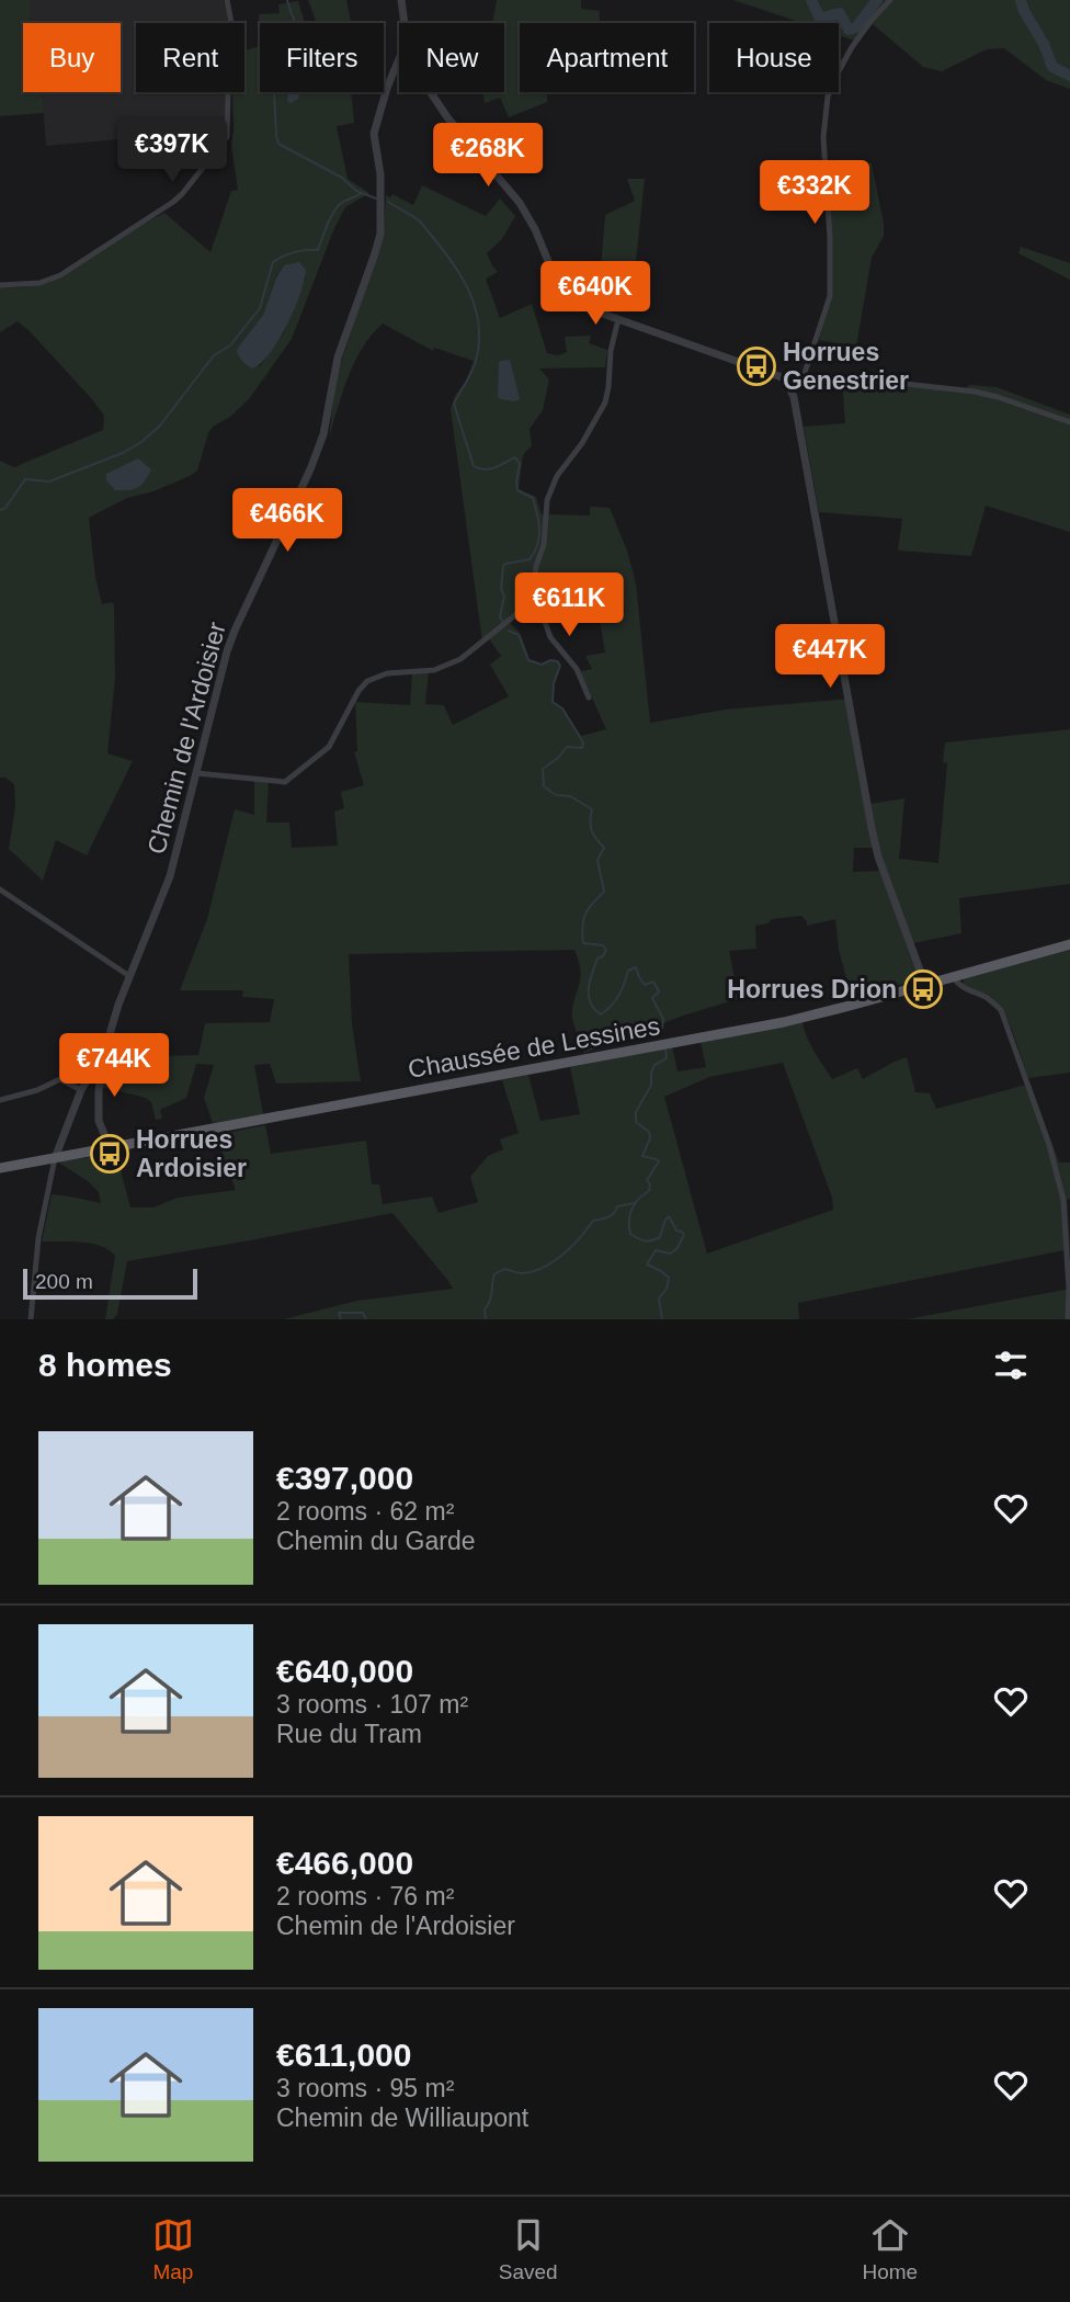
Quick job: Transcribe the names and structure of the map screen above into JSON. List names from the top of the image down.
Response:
{
  "streets": {
    "main road": ["Chaussée de Lessines"],
    "street": ["Chemin de l'Ardoisier"]
  },
  "crossings": [
    ["Chemin de l'Ardoisier", "Chaussée de Lessines"]
  ],
  "places": {
    "bus stop": ["Horrues Genestrier", "Horrues Drion", "Horrues Ardoisier"]
  },
  "scale_bar": "200 m",
  "page": {
    "chip": [
      "Buy",
      "Rent",
      "Filters",
      "New",
      "Apartment",
      "House"
    ],
    "price": [
      "€397K",
      "€268K",
      "€332K",
      "€640K",
      "€466K",
      "€611K",
      "€447K",
      "€744K"
    ],
    "scale": "200 m",
    "heading": "8 homes",
    "list": [
      {
        "name": "€397,000",
        "note": "2 rooms · 62 m² · Chemin du Garde"
      },
      {
        "name": "€640,000",
        "note": "3 rooms · 107 m² · Rue du Tram"
      },
      {
        "name": "€466,000",
        "note": "2 rooms · 76 m² · Chemin de l'Ardoisier"
      },
      {
        "name": "€611,000",
        "note": "3 rooms · 95 m² · Chemin de Williaupont"
      }
    ],
    "tabs": ["Map", "Saved", "Home"]
  }
}
